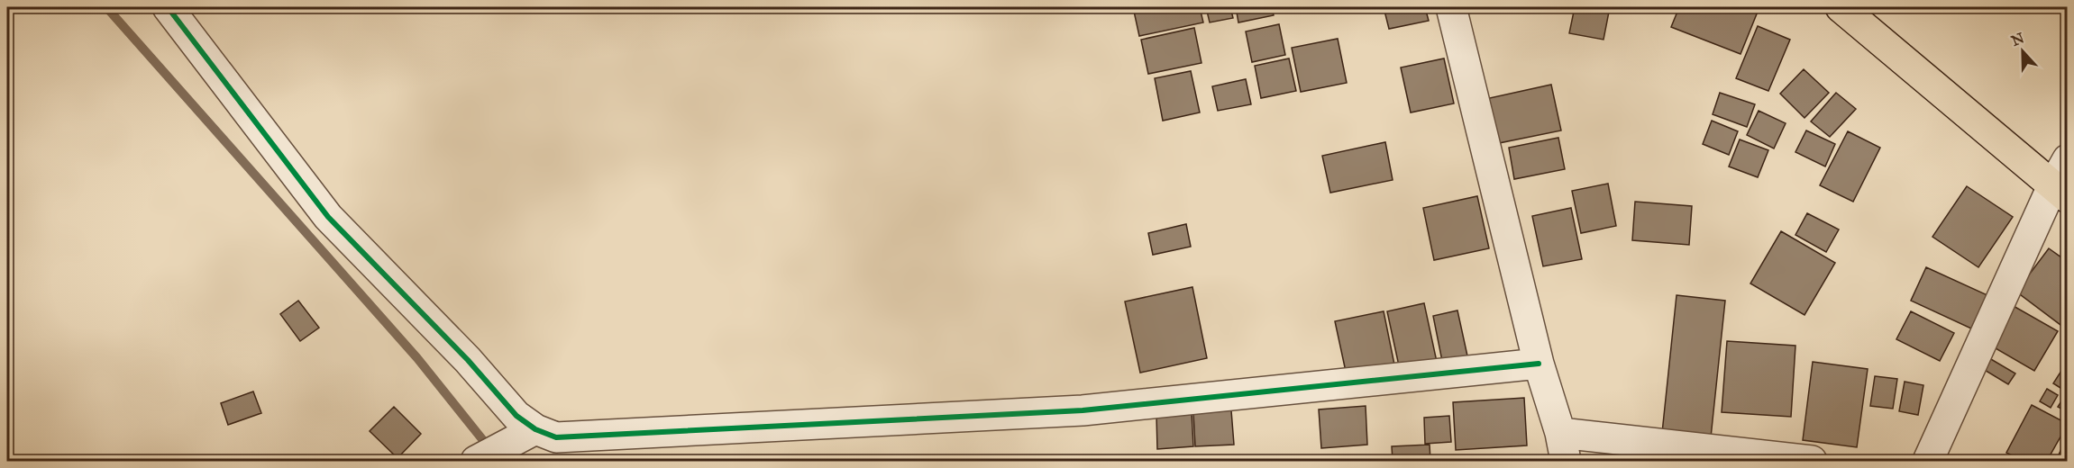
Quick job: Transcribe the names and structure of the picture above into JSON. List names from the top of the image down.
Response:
{
  "north": "top"
}
